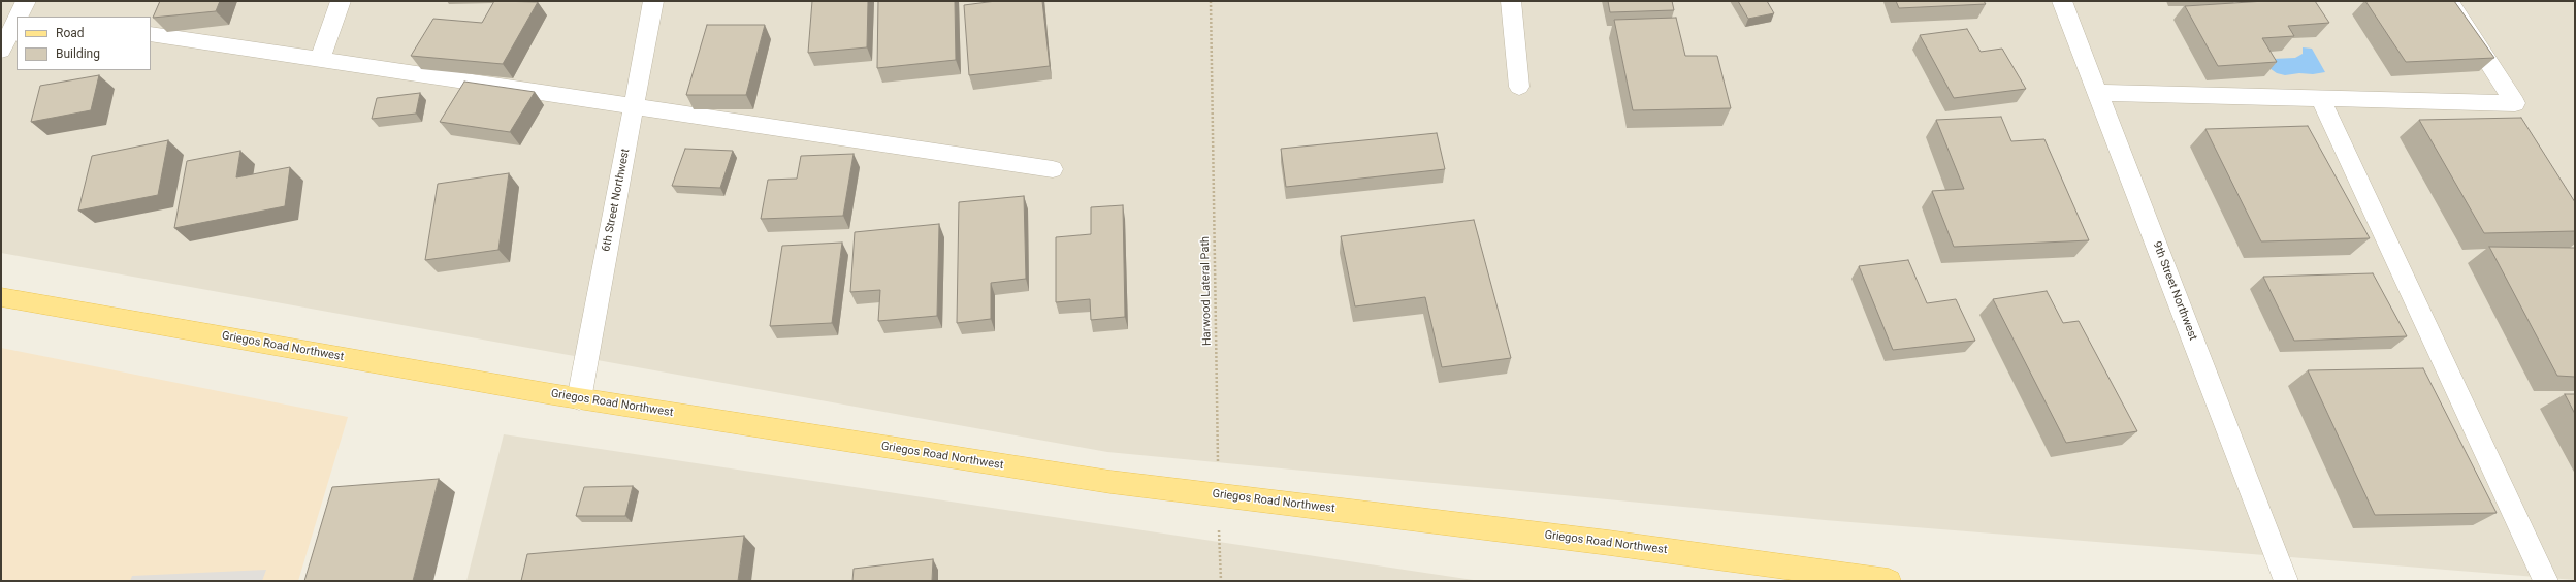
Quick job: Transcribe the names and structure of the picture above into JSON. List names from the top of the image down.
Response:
{
  "streets": {
    "main road": ["Griegos Road Northwest"],
    "street": ["6th Street Northwest", "9th Street Northwest"],
    "path": ["Harwood Lateral Path"]
  },
  "crossings": [
    ["6th Street Northwest", "Griegos Road Northwest"],
    ["Harwood Lateral Path", "Griegos Road Northwest"]
  ],
  "legend": ["Road", "Building"]
}
